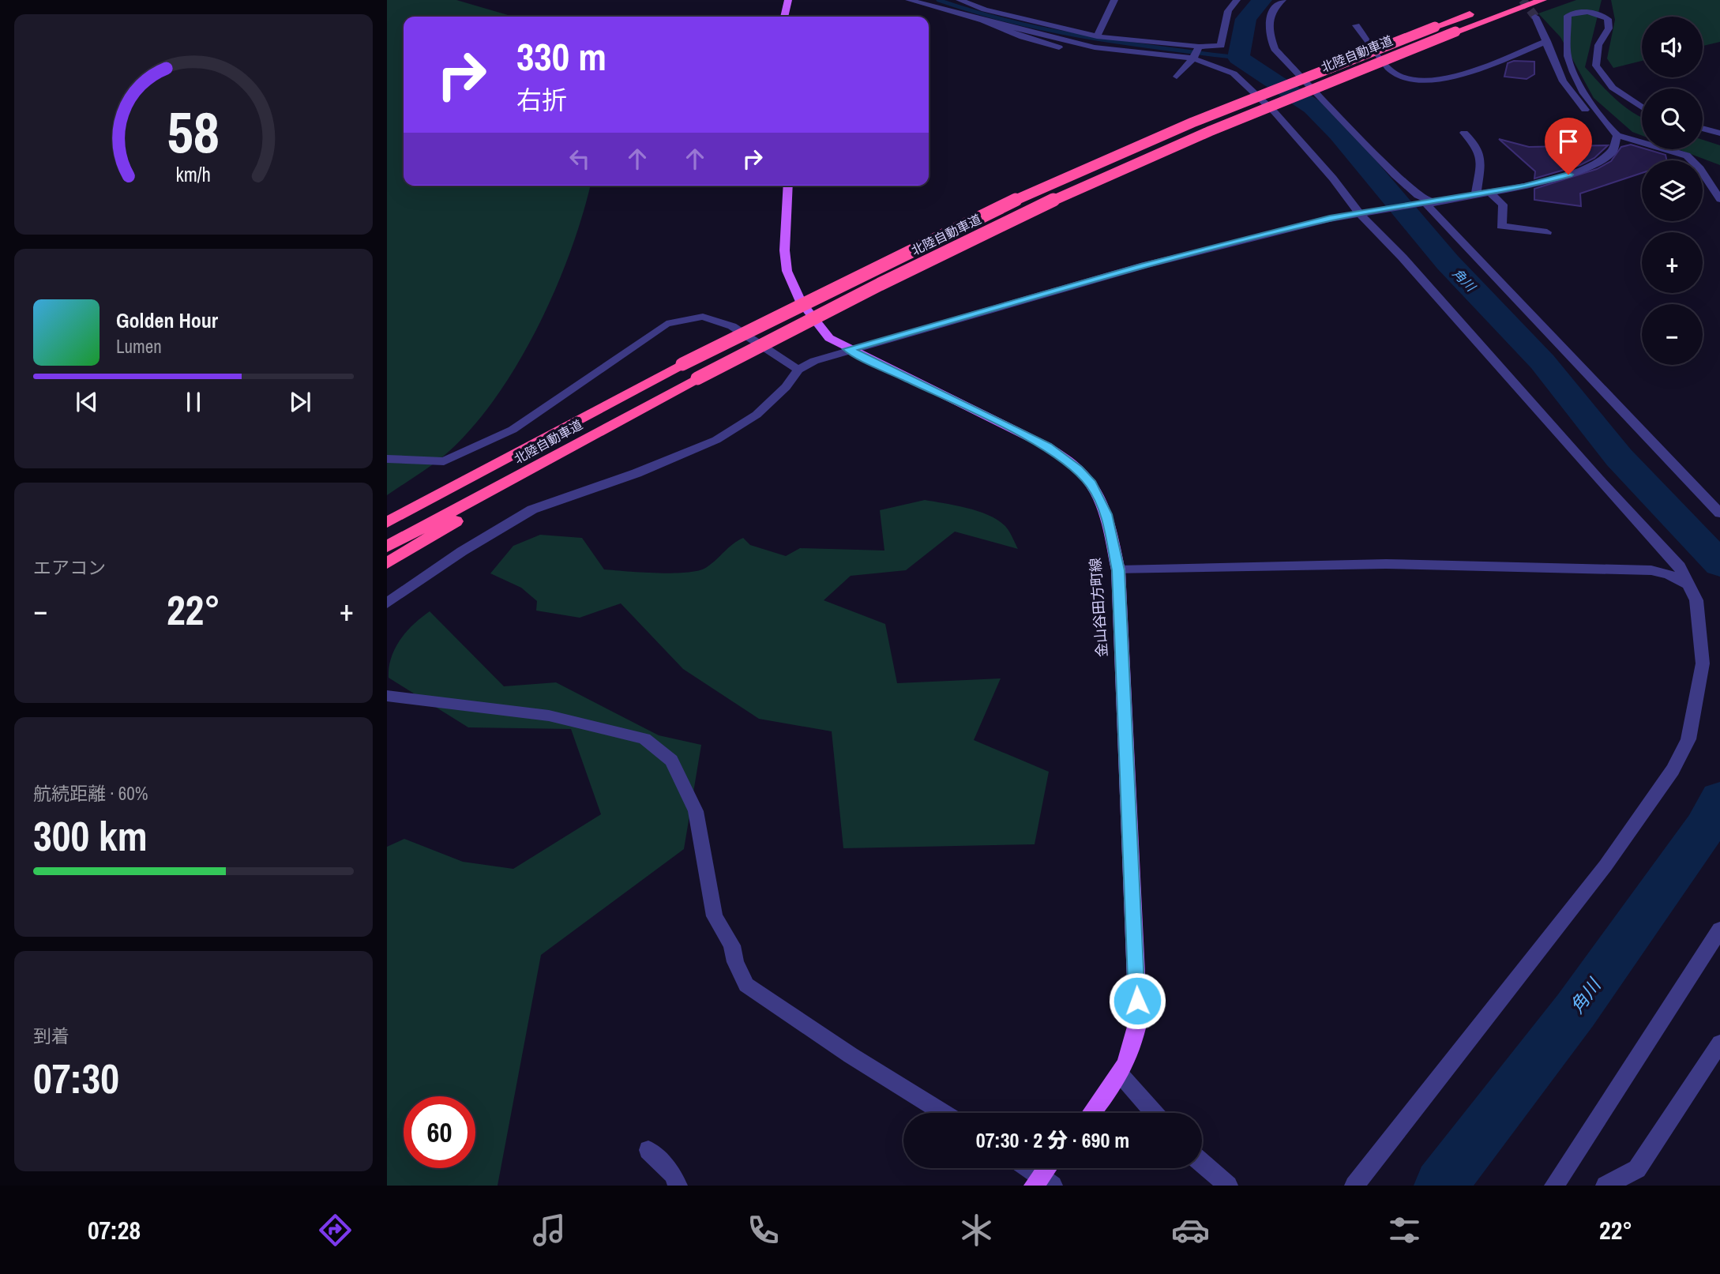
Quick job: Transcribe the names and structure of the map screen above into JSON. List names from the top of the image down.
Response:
{
  "streets": {
    "highway": ["北陸自動車道"],
    "main road": ["金山谷田方町線"]
  },
  "water": ["角川"],
  "page": {
    "map_buttons": ["+", "−"],
    "turn": ["330 m", "右折"],
    "song": ["Golden Hour", "Lumen"],
    "tile": [
      "エアコン",
      ["航続距離 · 60%", "300 km"],
      ["到着", "07:30"]
    ],
    "heat": ["−", "22°", "+"],
    "limit": "60",
    "trip": "07:30 · 2 分 · 690 m",
    "tabs": ["07:28", "22°"],
    "gauge": ["58", "km/h"]
  }
}
